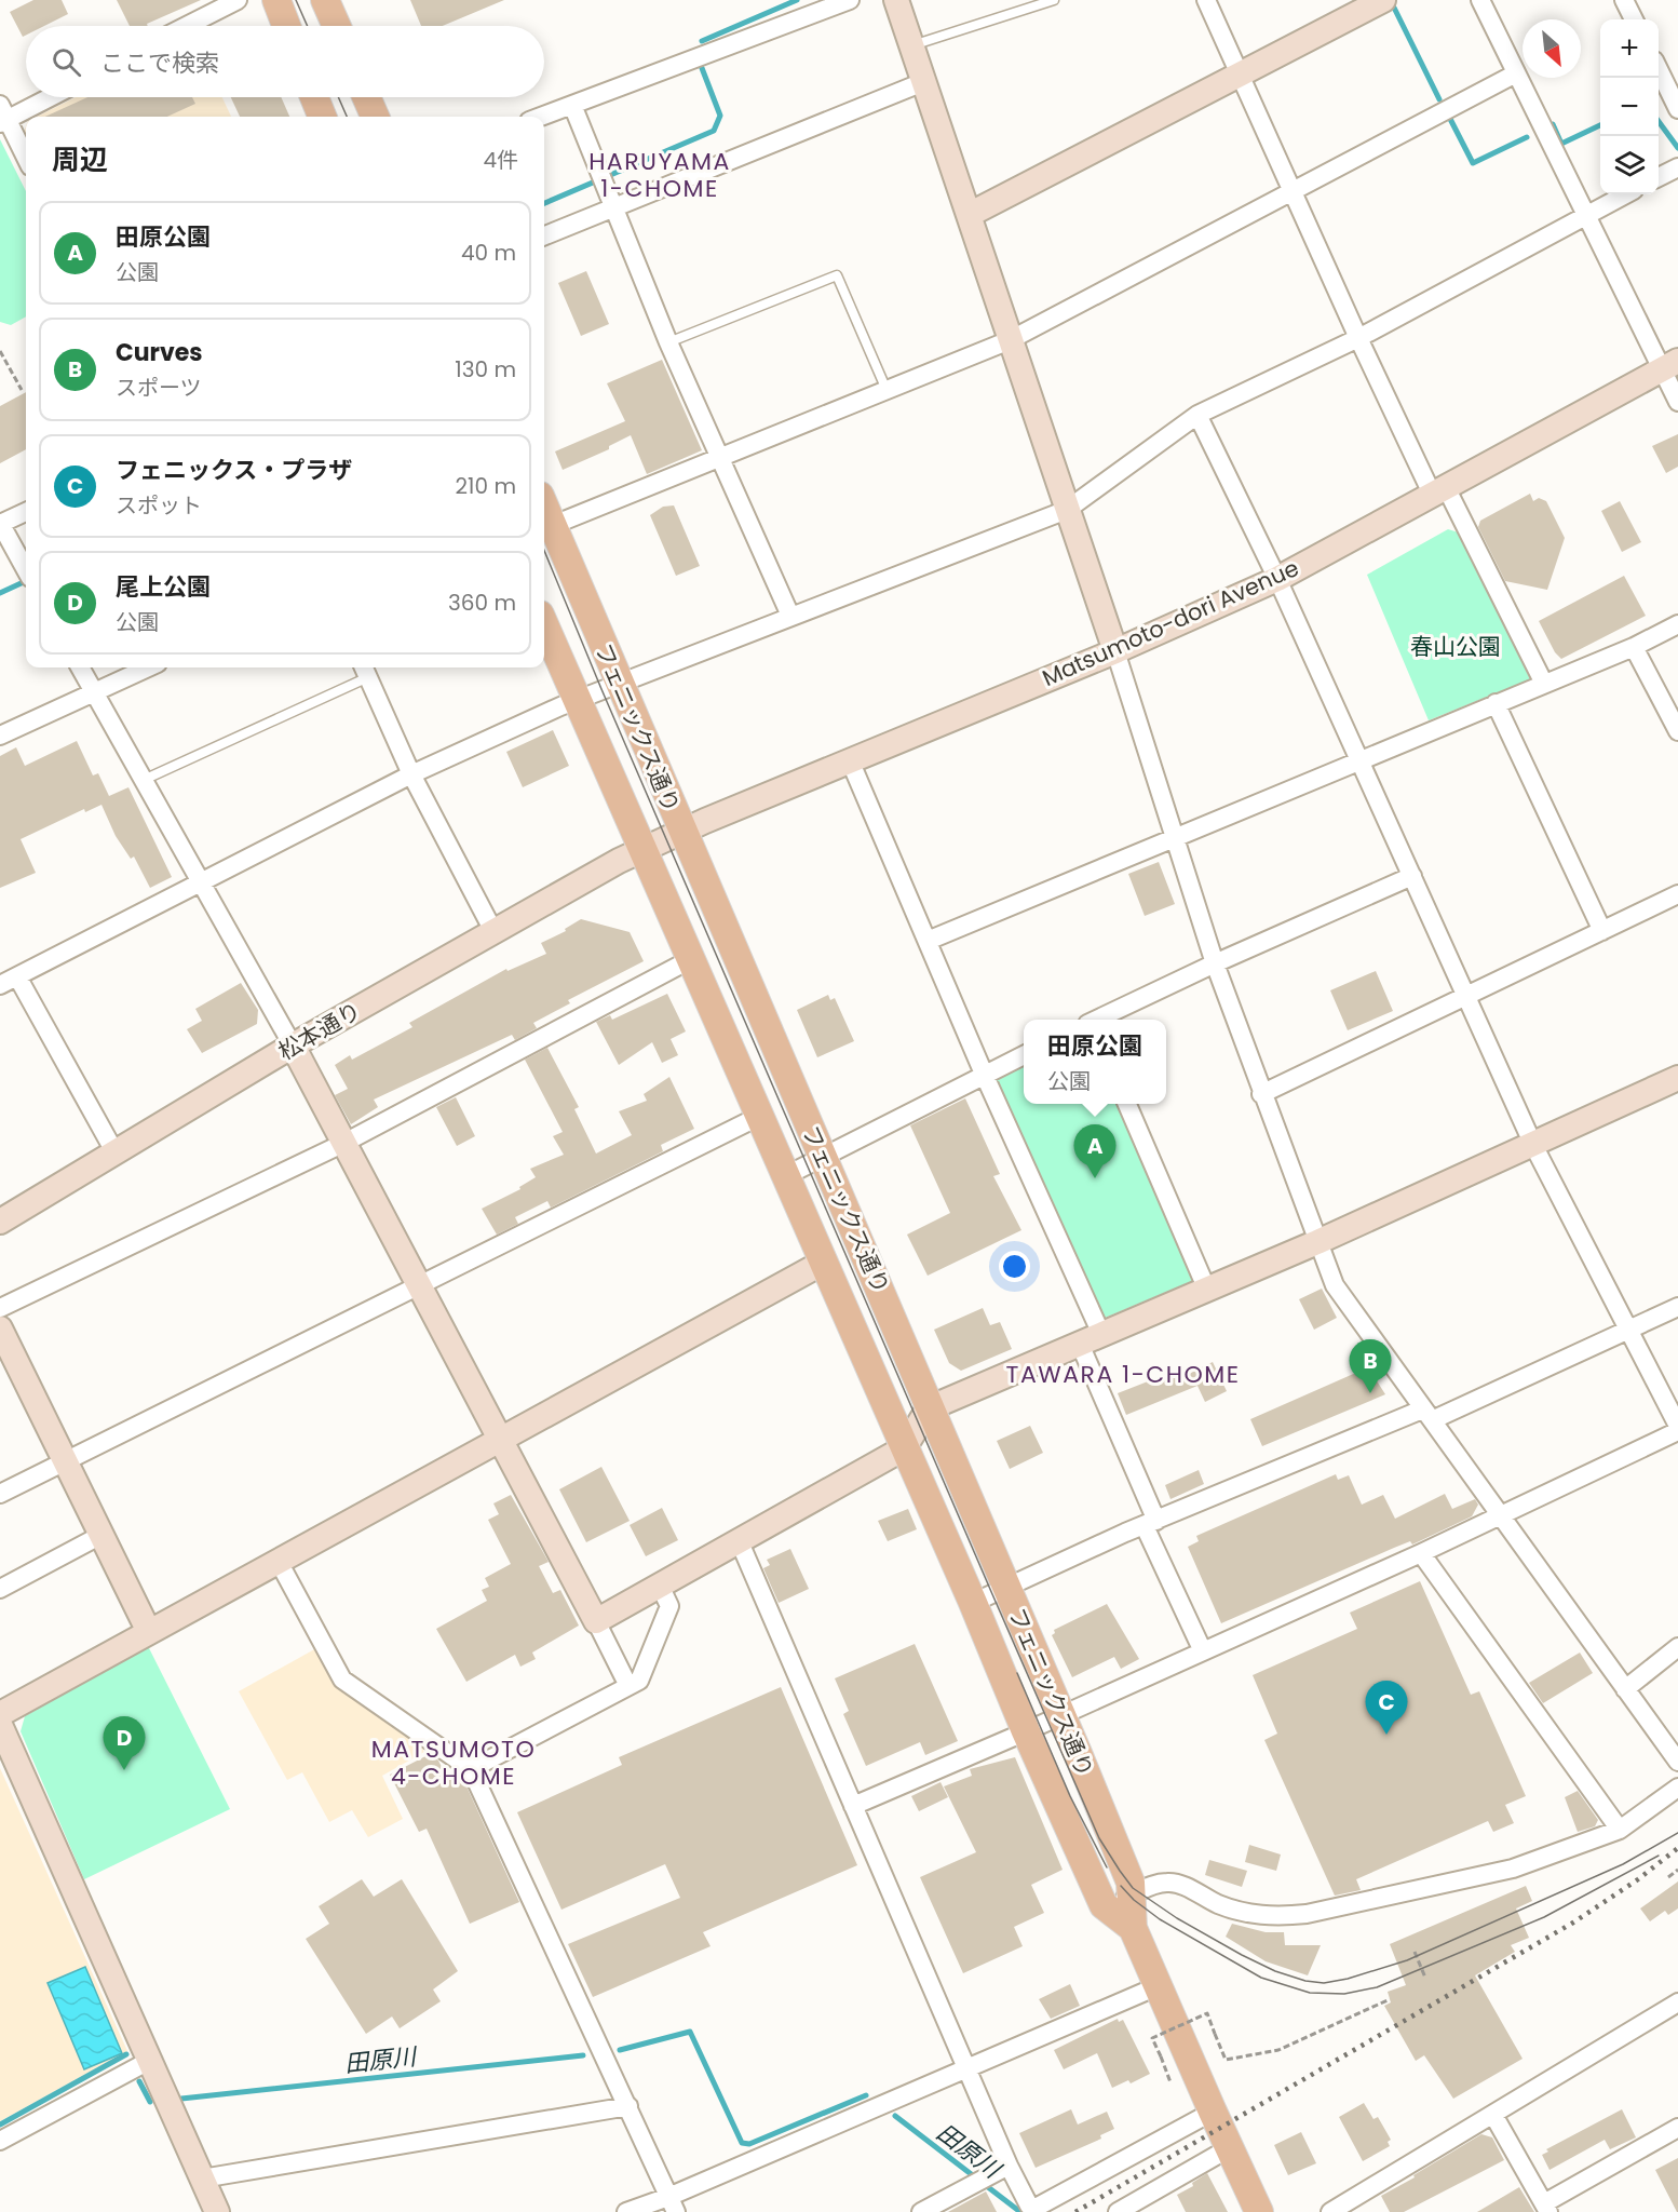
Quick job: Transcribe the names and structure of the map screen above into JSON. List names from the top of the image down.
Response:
{
  "streets": {
    "main road": ["フェニックス通り"],
    "street": ["Matsumoto-dori Avenue", "松本通り"]
  },
  "crossings": [
    ["Matsumoto-dori Avenue", "フェニックス通り"],
    ["Matsumoto-dori Avenue", "松本通り"],
    ["フェニックス通り", "松本通り"]
  ],
  "districts": ["HARUYAMA 1-CHOME", "TAWARA 1-CHOME", "MATSUMOTO 4-CHOME"],
  "water": ["田原川"],
  "parks": ["春山公園"],
  "north": "bottom right",
  "page": {
    "map_buttons": ["+", "−"],
    "search": "ここで検索",
    "heading": ["周辺", "4件"],
    "list": [
      {
        "mark": "A",
        "name": "田原公園",
        "note": "公園",
        "value": "40 m"
      },
      {
        "mark": "B",
        "name": "Curves",
        "note": "スポーツ",
        "value": "130 m"
      },
      {
        "mark": "C",
        "name": "フェニックス・プラザ",
        "note": "スポット",
        "value": "210 m"
      },
      {
        "mark": "D",
        "name": "尾上公園",
        "note": "公園",
        "value": "360 m"
      }
    ],
    "popup": ["田原公園", "公園"],
    "pins": [
      "A",
      "B",
      "C",
      "D"
    ]
  }
}
